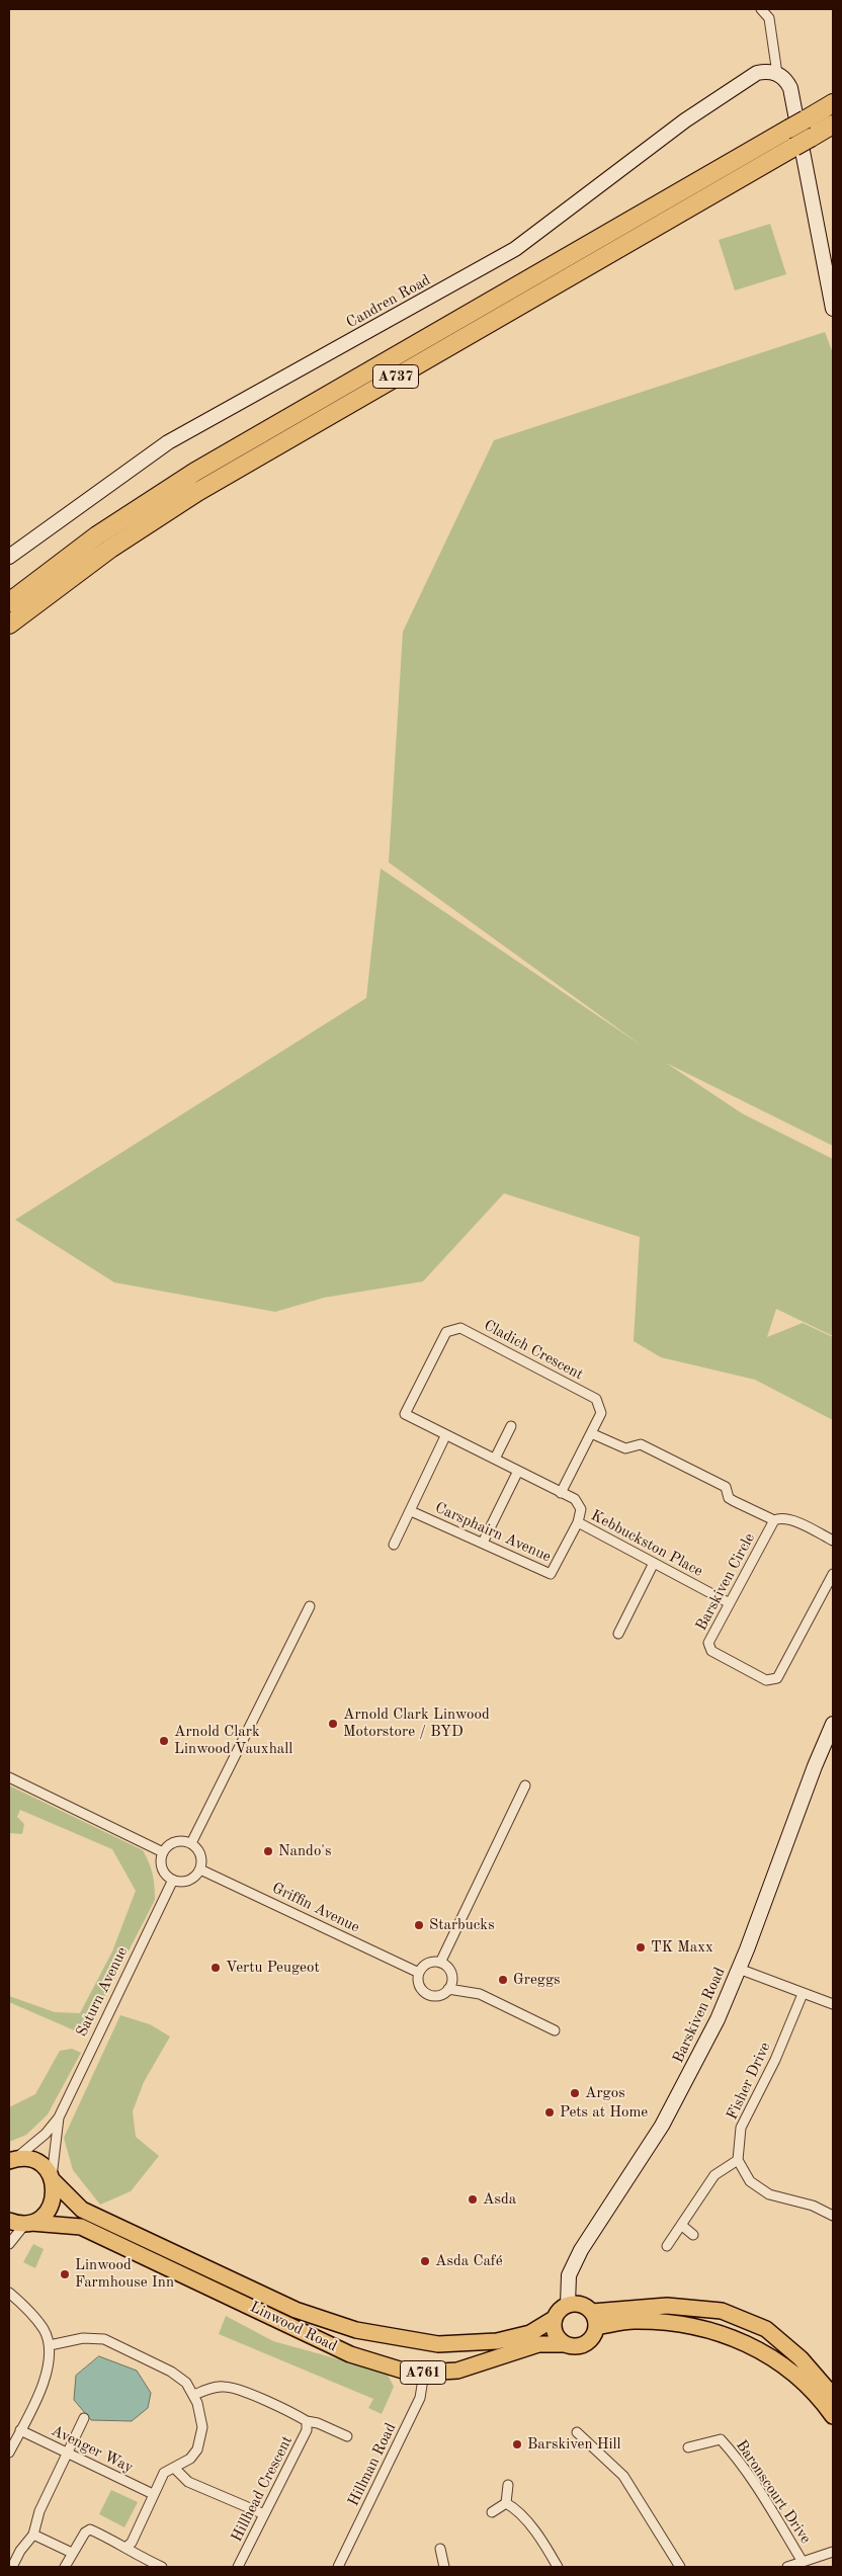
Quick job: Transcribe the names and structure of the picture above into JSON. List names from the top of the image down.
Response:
{
  "streets": {
    "highway": ["A737"],
    "main road": ["Linwood Road", "A761"],
    "street": [
      "Candren Road",
      "Cladich Crescent",
      "Carsphairn Avenue",
      "Kebbuckston Place",
      "Barskiven Circle",
      "Griffin Avenue",
      "Saturn Avenue",
      "Barskiven Road",
      "Fisher Drive",
      "Avenger Way",
      "Hillman Road",
      "Hillhead Crescent",
      "Baronscourt Drive"
    ]
  },
  "crossings": [
    ["Cladich Crescent", "Carsphairn Avenue"],
    ["Carsphairn Avenue", "Kebbuckston Place"],
    ["Kebbuckston Place", "Barskiven Circle"],
    ["Griffin Avenue", "Saturn Avenue"],
    ["Saturn Avenue", "Linwood Road"],
    ["Barskiven Road", "Linwood Road"],
    ["Barskiven Road", "A761"],
    ["Linwood Road", "A761"],
    ["Linwood Road", "Hillman Road"]
  ],
  "places": [
    "Arnold Clark Linwood Motorstore / BYD",
    "Arnold Clark Linwood Vauxhall",
    "Nando's",
    "Starbucks",
    "TK Maxx",
    "Vertu Peugeot",
    "Greggs",
    "Argos",
    "Pets at Home",
    "Asda",
    "Asda Café",
    "Linwood Farmhouse Inn",
    "Barskiven Hill"
  ]
}
